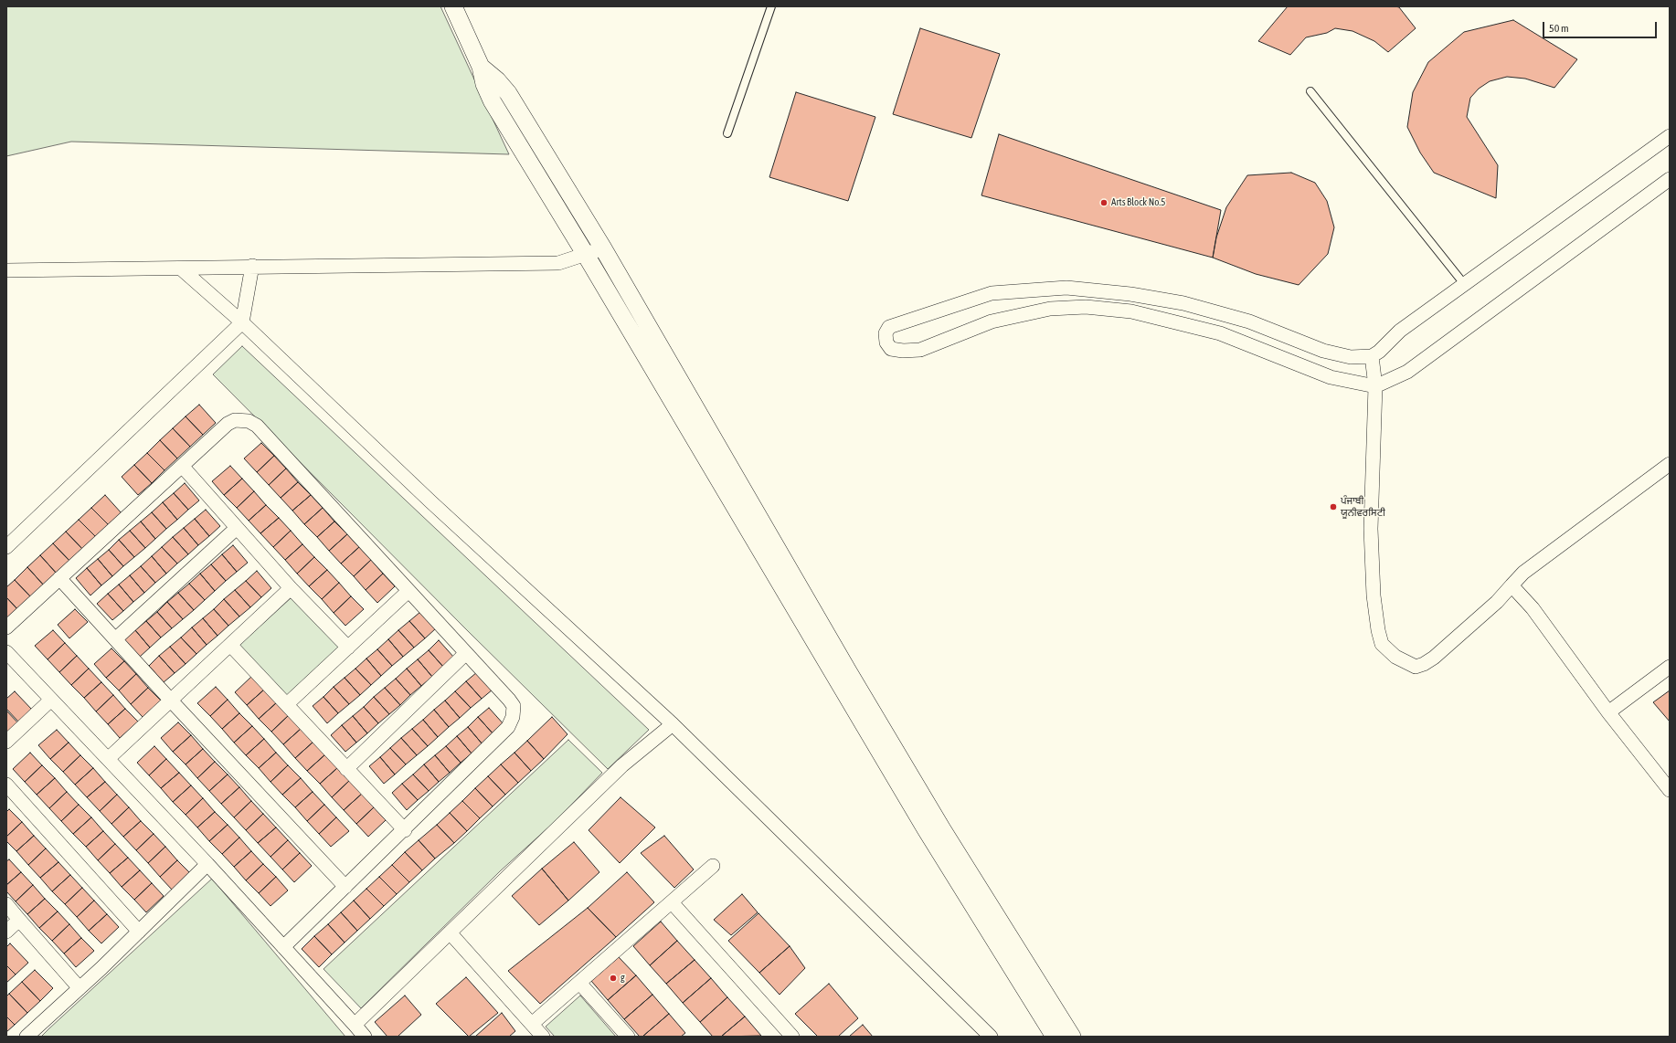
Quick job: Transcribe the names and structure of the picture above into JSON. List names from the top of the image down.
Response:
{
  "places": ["Arts Block No.5", "ਪੰਜਾਬੀ ਯੂਨੀਵਰਸਿਟੀ", "g"],
  "scale_bar": "50 m"
}
